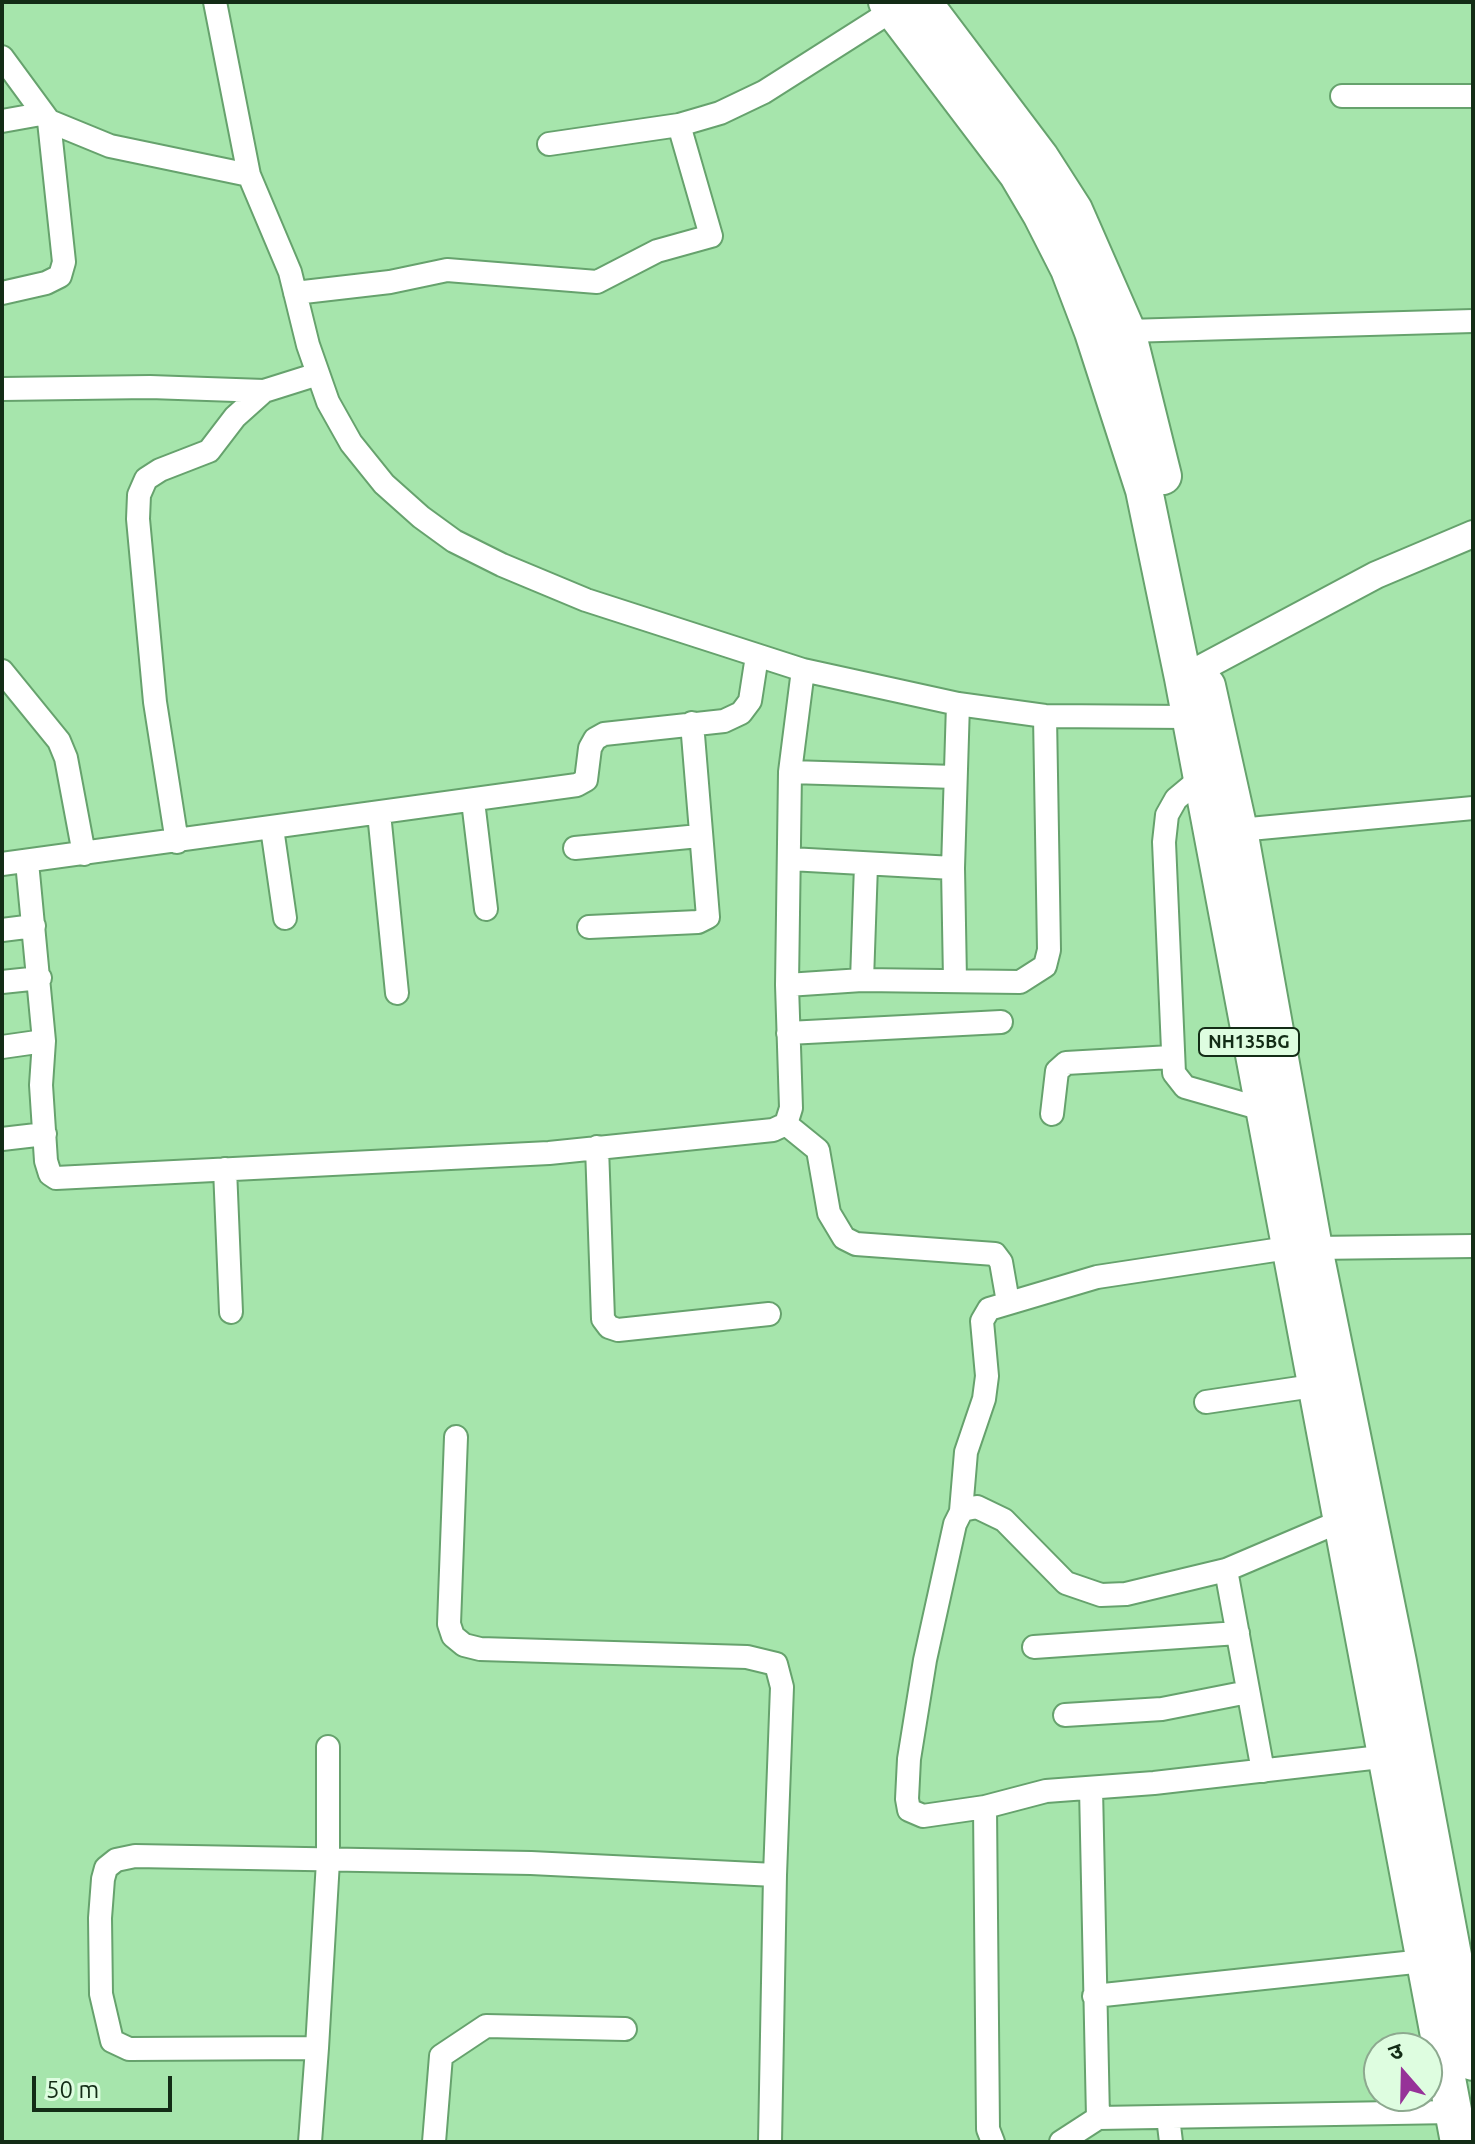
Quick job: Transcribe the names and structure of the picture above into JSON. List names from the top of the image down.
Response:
{
  "streets": {
    "highway": ["NH135BG"]
  },
  "scale_bar": "50 m",
  "north": "top"
}
